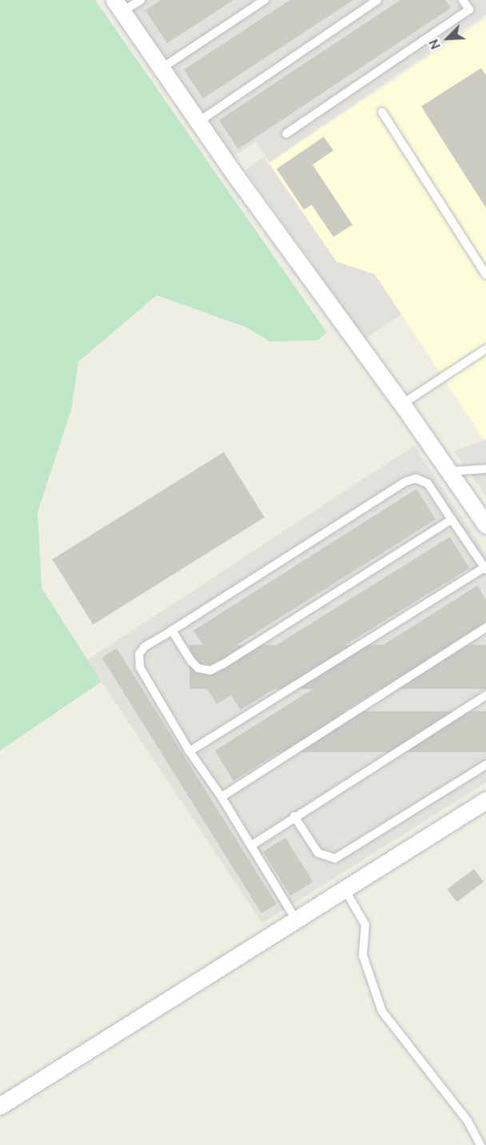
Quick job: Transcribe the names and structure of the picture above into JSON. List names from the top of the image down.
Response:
{
  "north": "bottom left"
}
